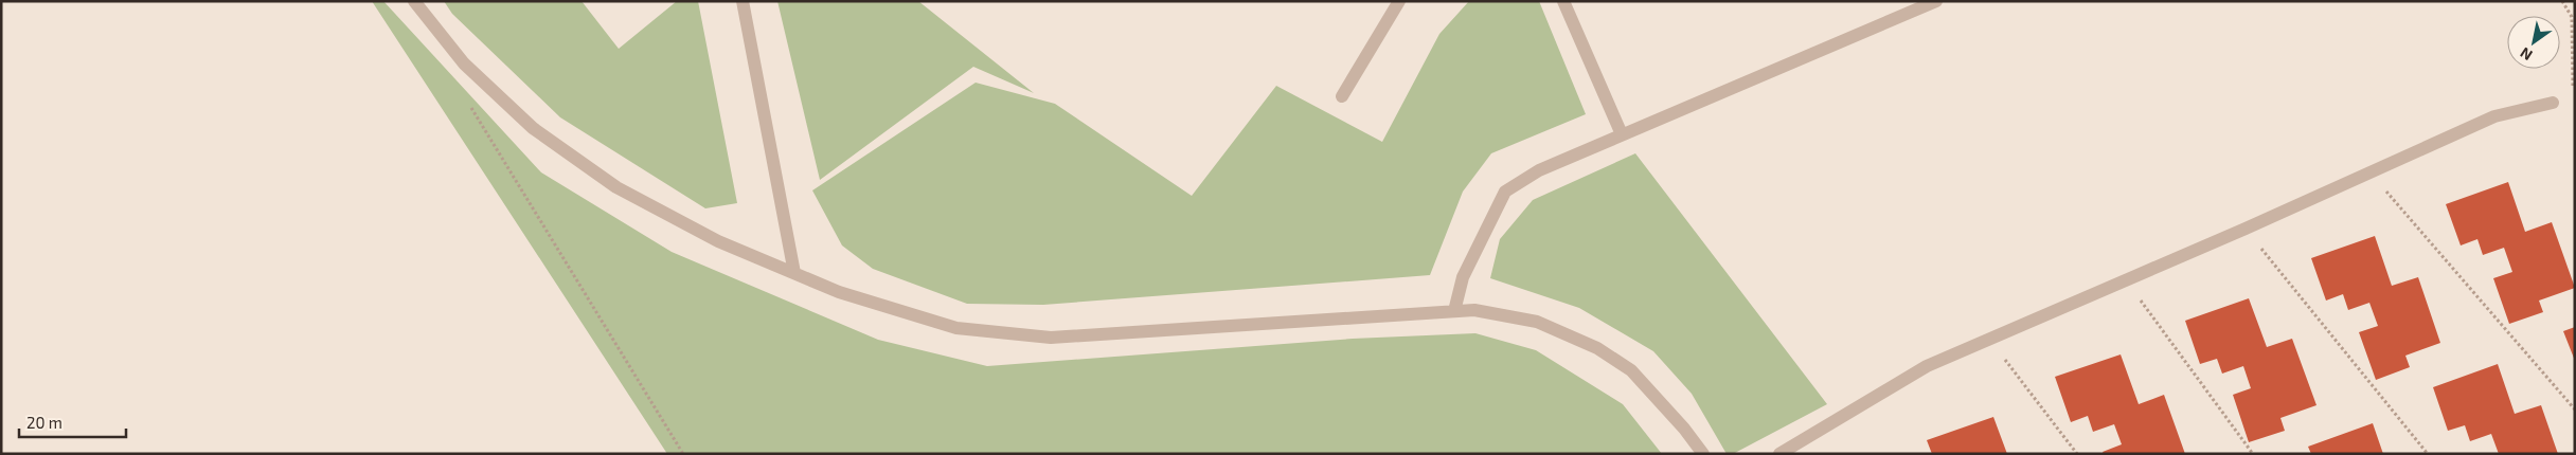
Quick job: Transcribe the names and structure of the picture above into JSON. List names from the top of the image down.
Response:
{
  "scale_bar": "20 m",
  "north": "bottom left"
}
